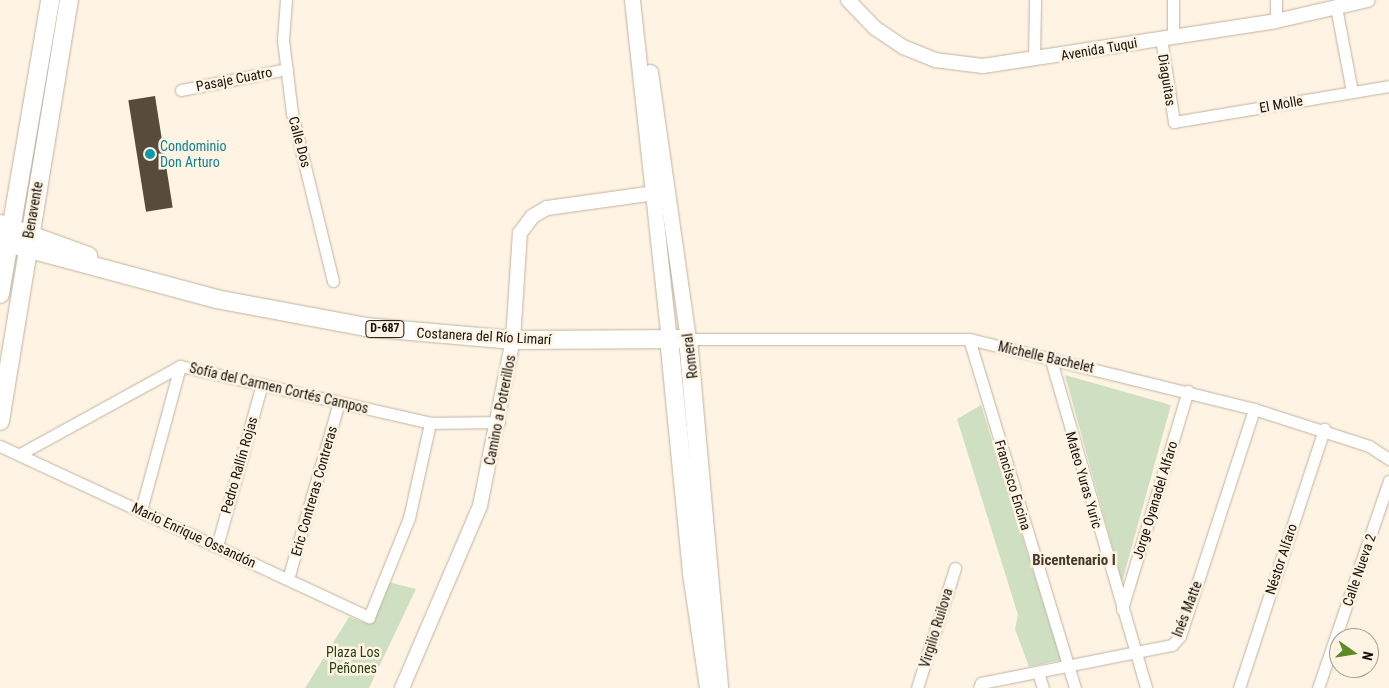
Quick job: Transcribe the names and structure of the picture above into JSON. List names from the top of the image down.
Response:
{
  "streets": {
    "main road": [
      "Benavente",
      "D-687",
      "Costanera del Río Limarí",
      "Romeral"
    ],
    "street": [
      "Avenida Tuqui",
      "Pasaje Cuatro",
      "Diaguitas",
      "El Molle",
      "Calle Dos",
      "Michelle Bachelet",
      "Sofía del Carmen Cortés Campos",
      "Camino a Potrerillos",
      "Pedro Rallín Rojas",
      "Mateo Yuras Yuric",
      "Francisco Encina",
      "Eric Contreras Contreras",
      "Jorge Oyanadel Alfaro",
      "Mario Enrique Ossandón",
      "Néstor Alfaro",
      "Calle Nueva 2",
      "Inés Matte",
      "Virgilio Ruilova"
    ]
  },
  "crossings": [
    ["Avenida Tuqui", "Diaguitas"],
    ["Pasaje Cuatro", "Calle Dos"],
    ["Diaguitas", "El Molle"],
    ["Benavente", "Costanera del Río Limarí"],
    ["Costanera del Río Limarí", "Romeral"],
    ["Costanera del Río Limarí", "Michelle Bachelet"],
    ["Costanera del Río Limarí", "Camino a Potrerillos"],
    ["Romeral", "Michelle Bachelet"],
    ["Romeral", "Camino a Potrerillos"],
    ["Michelle Bachelet", "Mateo Yuras Yuric"],
    ["Michelle Bachelet", "Francisco Encina"],
    ["Michelle Bachelet", "Jorge Oyanadel Alfaro"],
    ["Michelle Bachelet", "Néstor Alfaro"],
    ["Michelle Bachelet", "Inés Matte"],
    ["Sofía del Carmen Cortés Campos", "Camino a Potrerillos"],
    ["Sofía del Carmen Cortés Campos", "Pedro Rallín Rojas"],
    ["Sofía del Carmen Cortés Campos", "Eric Contreras Contreras"],
    ["Sofía del Carmen Cortés Campos", "Mario Enrique Ossandón"],
    ["Pedro Rallín Rojas", "Mario Enrique Ossandón"],
    ["Mateo Yuras Yuric", "Jorge Oyanadel Alfaro"],
    ["Mateo Yuras Yuric", "Inés Matte"],
    ["Francisco Encina", "Inés Matte"],
    ["Eric Contreras Contreras", "Mario Enrique Ossandón"]
  ],
  "districts": ["Bicentenario I"],
  "parks": ["Plaza Los Peñones"],
  "places": ["Condominio Don Arturo"],
  "north": "right"
}
